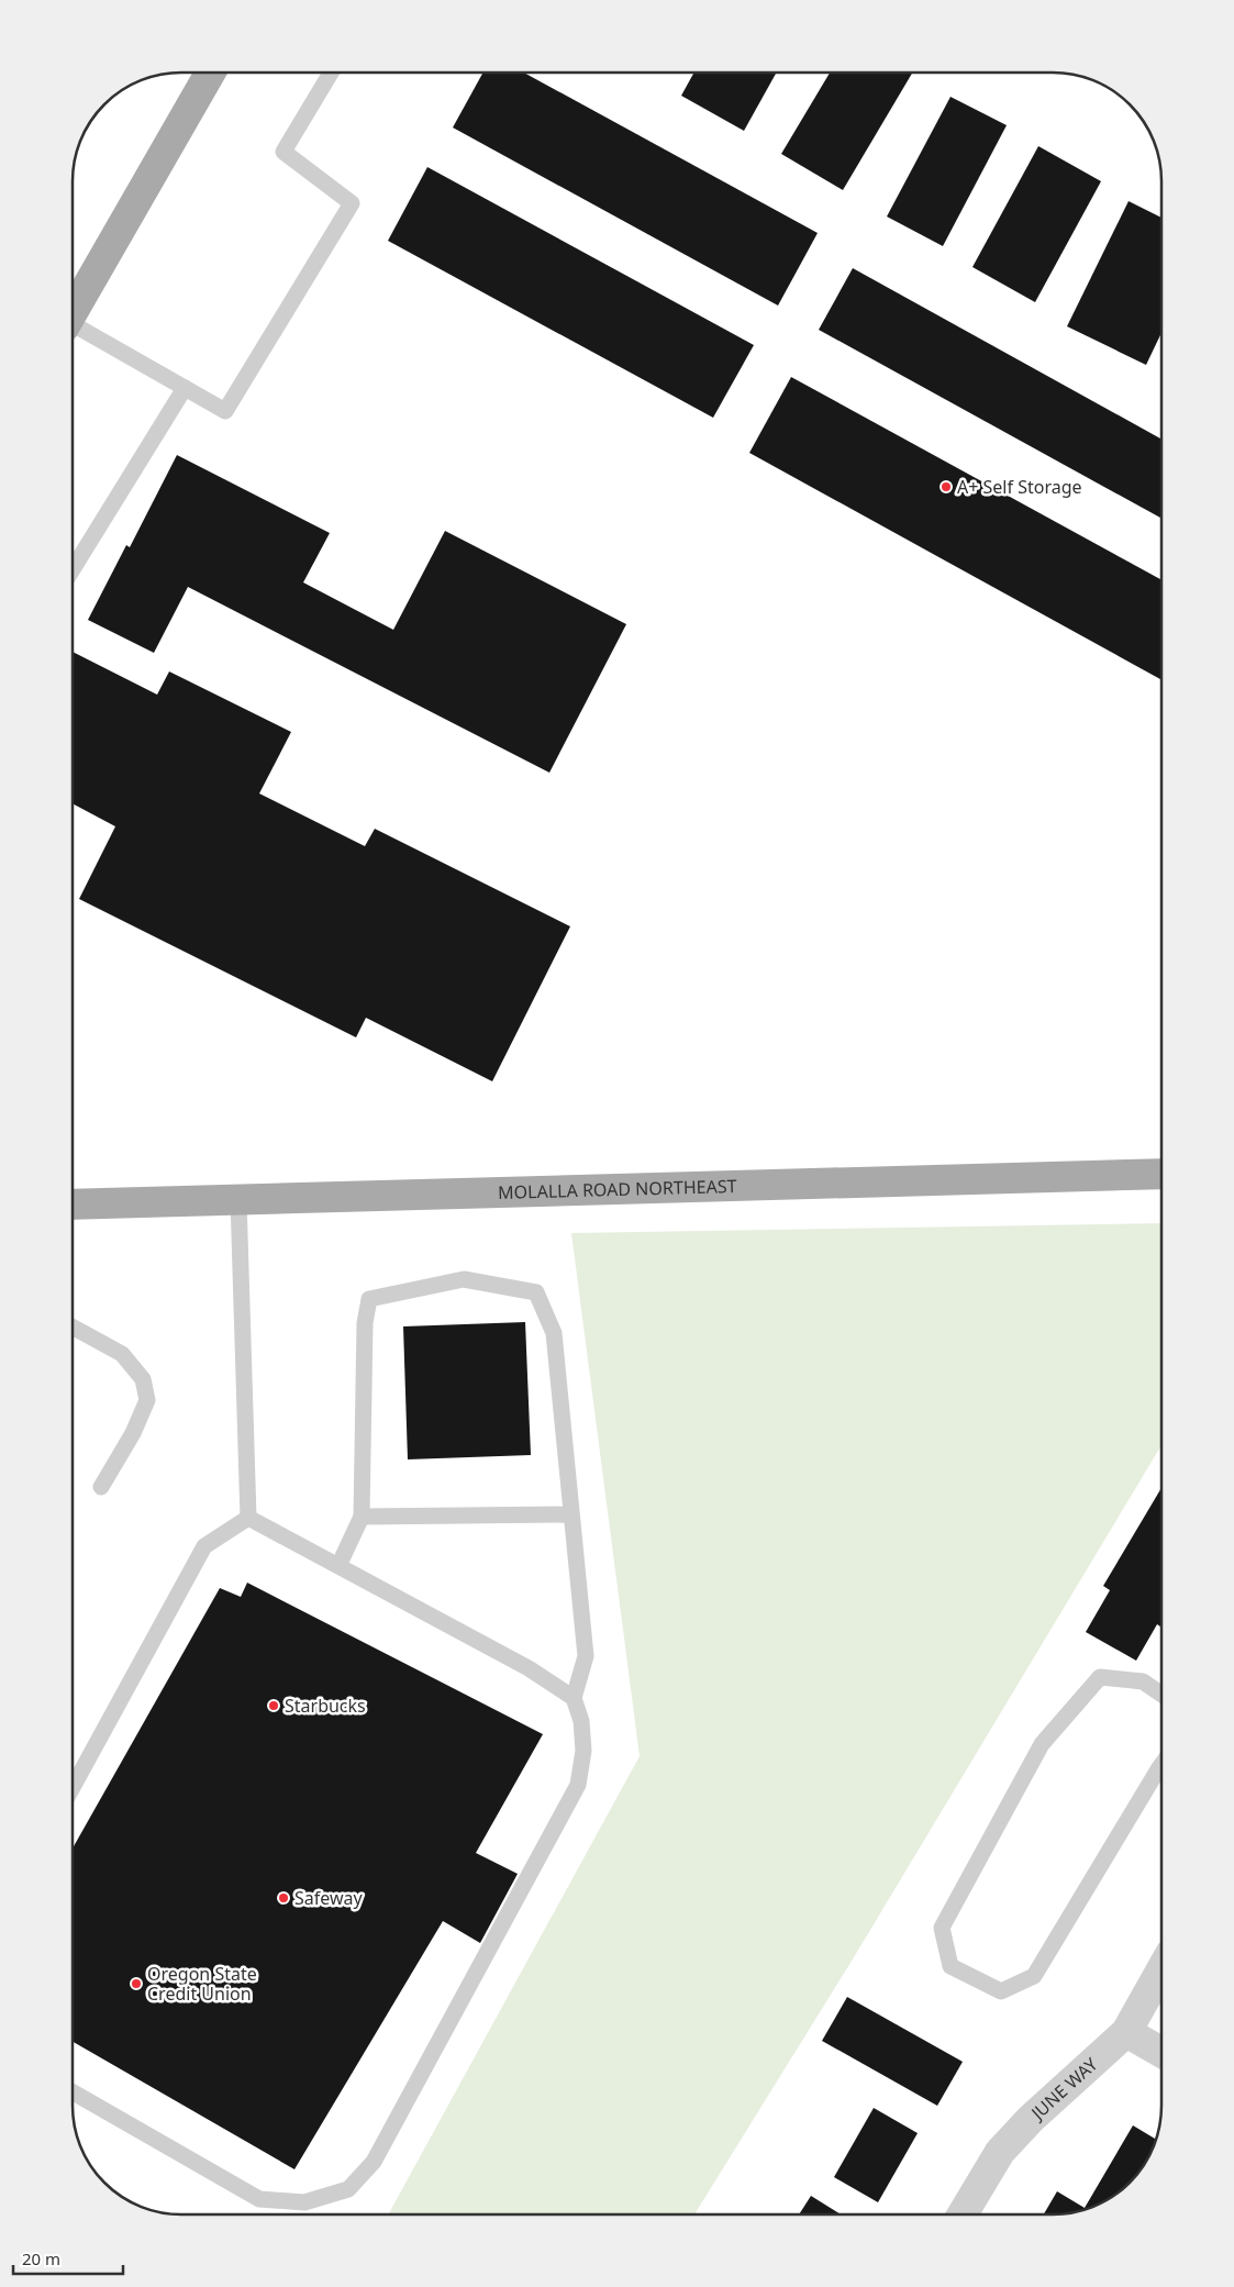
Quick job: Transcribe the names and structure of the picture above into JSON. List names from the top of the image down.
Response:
{
  "streets": {
    "main road": ["MOLALLA ROAD NORTHEAST"],
    "street": ["JUNE WAY"]
  },
  "places": [
    "A+ Self Storage",
    "Starbucks",
    "Safeway",
    "Oregon State Credit Union"
  ],
  "scale_bar": "20 m"
}
